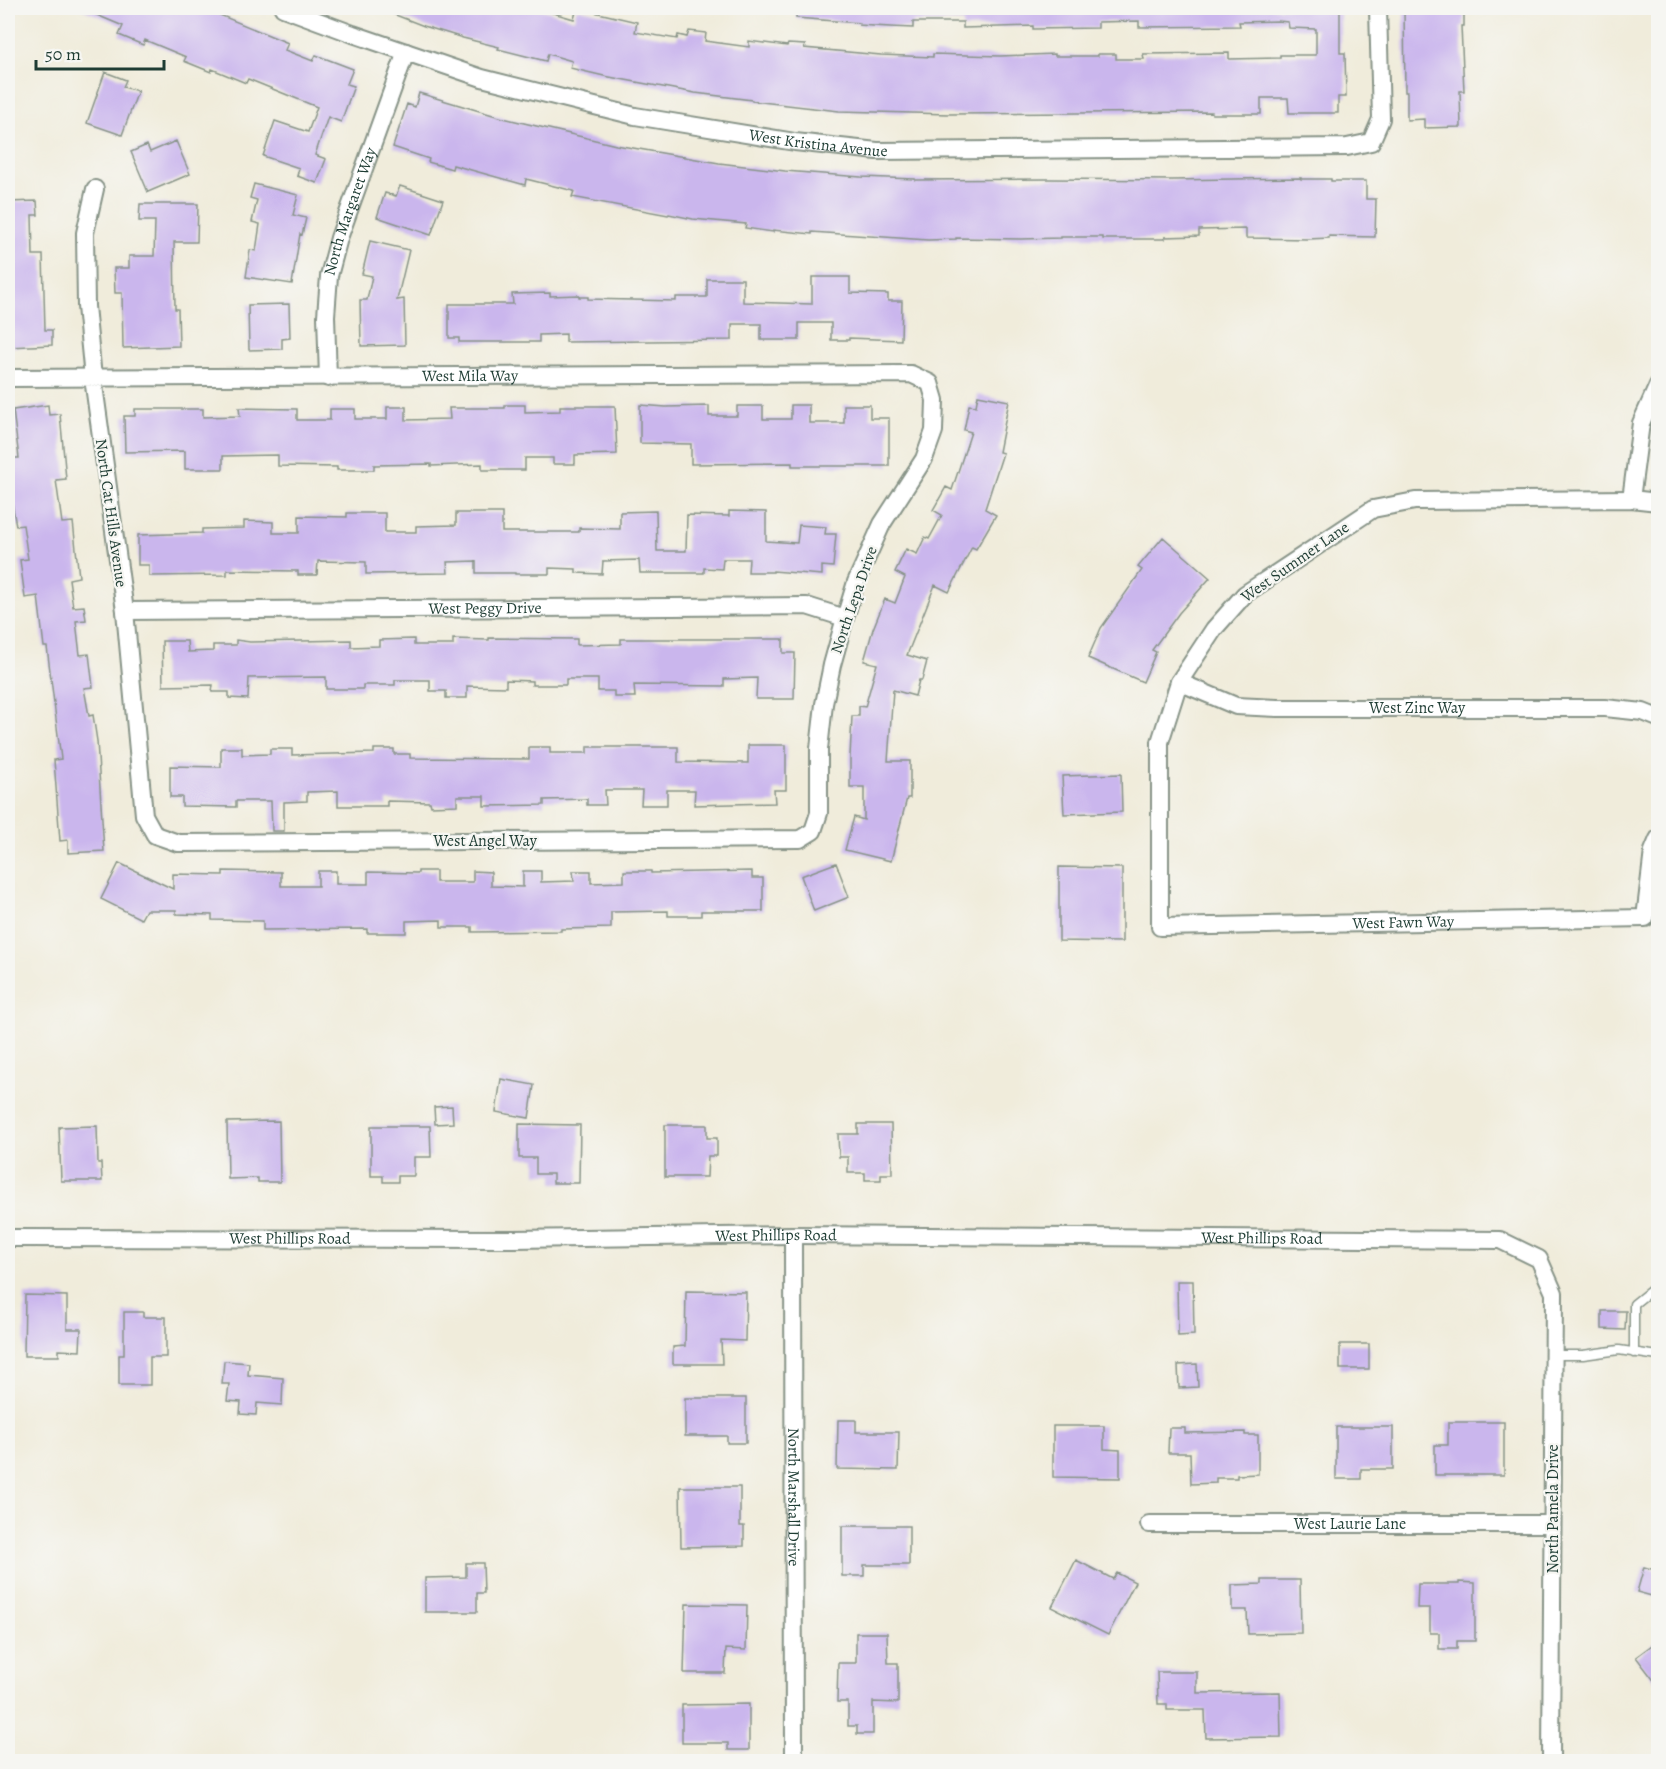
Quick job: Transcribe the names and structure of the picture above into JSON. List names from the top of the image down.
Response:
{
  "streets": {
    "street": [
      "West Kristina Avenue",
      "North Margaret Way",
      "West Mila Way",
      "North Cat Hills Avenue",
      "West Summer Lane",
      "North Lepa Drive",
      "West Peggy Drive",
      "West Zinc Way",
      "West Angel Way",
      "West Fawn Way",
      "West Phillips Road",
      "North Marshall Drive",
      "North Pamela Drive",
      "West Laurie Lane"
    ]
  },
  "crossings": [
    ["West Kristina Avenue", "North Margaret Way"],
    ["North Margaret Way", "West Mila Way"],
    ["West Mila Way", "North Cat Hills Avenue"],
    ["West Mila Way", "North Lepa Drive"],
    ["North Cat Hills Avenue", "West Peggy Drive"],
    ["North Cat Hills Avenue", "West Angel Way"],
    ["West Summer Lane", "West Zinc Way"],
    ["West Summer Lane", "West Fawn Way"],
    ["North Lepa Drive", "West Peggy Drive"],
    ["North Lepa Drive", "West Angel Way"],
    ["West Phillips Road", "North Marshall Drive"],
    ["West Phillips Road", "North Pamela Drive"],
    ["North Pamela Drive", "West Laurie Lane"]
  ],
  "scale_bar": "50 m"
}
